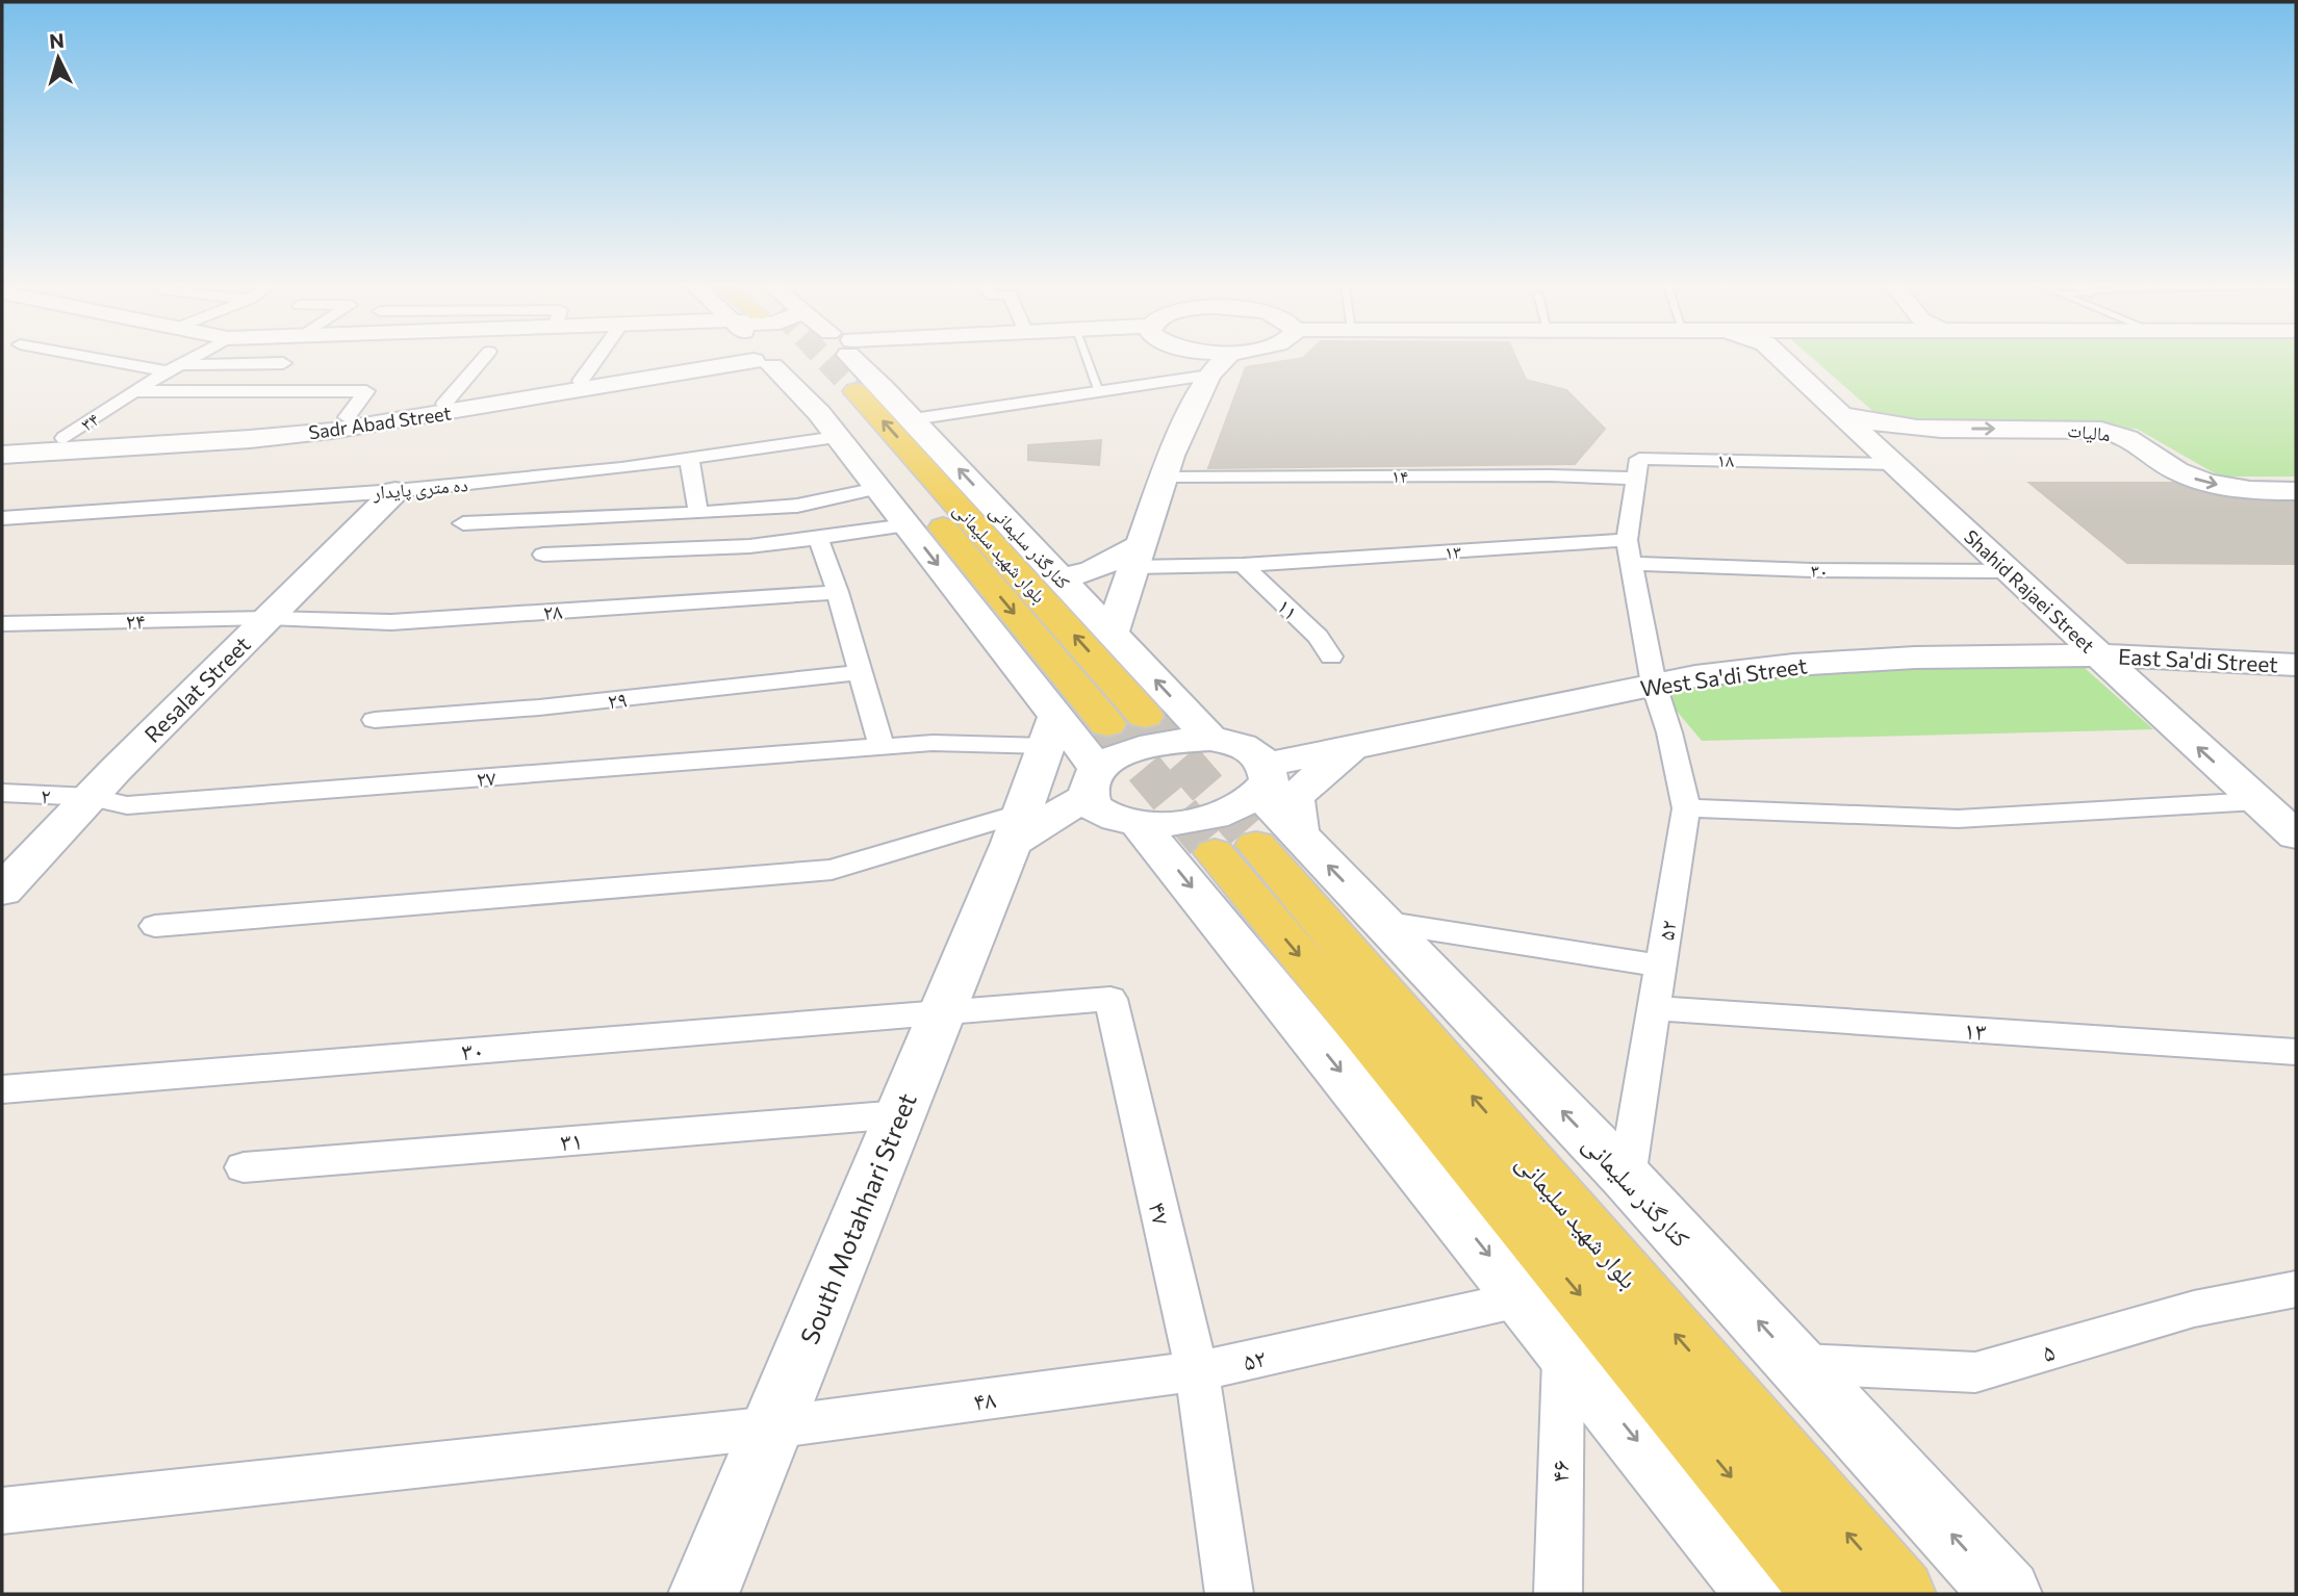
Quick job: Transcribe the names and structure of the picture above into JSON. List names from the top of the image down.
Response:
{
  "streets": {
    "main road": [
      "Sadr Abad Street",
      "مالیات",
      "کنارگذر سلیمانی",
      "بلوار شهید سلیمانی",
      "Shahid Rajaei Street",
      "East Sa'di Street",
      "West Sa'di Street",
      "Resalat Street",
      "South Motahhari Street"
    ],
    "street": [
      "۳۴",
      "۱۸",
      "۱۴",
      "ده متری پایدار",
      "۱۳",
      "۳۰",
      "۱۱",
      "۲۸",
      "۲۴",
      "۲۹",
      "۲۷",
      "۲",
      "۵۲",
      "۳۱",
      "۴۷",
      "۵",
      "۴۸",
      "۴۶"
    ]
  },
  "crossings": [
    ["۳۴", "Sadr Abad Street"],
    ["۱۸", "۱۴"],
    ["۱۸", "Shahid Rajaei Street"],
    ["ده متری پایدار", "کنارگذر سلیمانی"],
    ["ده متری پایدار", "Resalat Street"],
    ["کنارگذر سلیمانی", "بلوار شهید سلیمانی"],
    ["کنارگذر سلیمانی", "West Sa'di Street"],
    ["کنارگذر سلیمانی", "۲۷"],
    ["کنارگذر سلیمانی", "۵۲"],
    ["کنارگذر سلیمانی", "South Motahhari Street"],
    ["کنارگذر سلیمانی", "۵"],
    ["۱۳", "۱۱"],
    ["۱۳", "۵۲"],
    ["بلوار شهید سلیمانی", "West Sa'di Street"],
    ["۳۰", "Shahid Rajaei Street"],
    ["۳۰", "۴۷"],
    ["۳۰", "South Motahhari Street"],
    ["Shahid Rajaei Street", "East Sa'di Street"],
    ["Shahid Rajaei Street", "West Sa'di Street"],
    ["۲۸", "۲۴"],
    ["۲۸", "Resalat Street"],
    ["۲۴", "Resalat Street"],
    ["East Sa'di Street", "West Sa'di Street"],
    ["West Sa'di Street", "۵۲"],
    ["Resalat Street", "۲۷"],
    ["Resalat Street", "۲"],
    ["۲۷", "۲"],
    ["۲۷", "South Motahhari Street"],
    ["۵۲", "۴۷"],
    ["۵۲", "۴۸"],
    ["۳۱", "South Motahhari Street"],
    ["۴۷", "South Motahhari Street"],
    ["۴۷", "۴۸"],
    ["South Motahhari Street", "۴۸"]
  ],
  "one_way": ["مالیات"],
  "north": "top"
}
